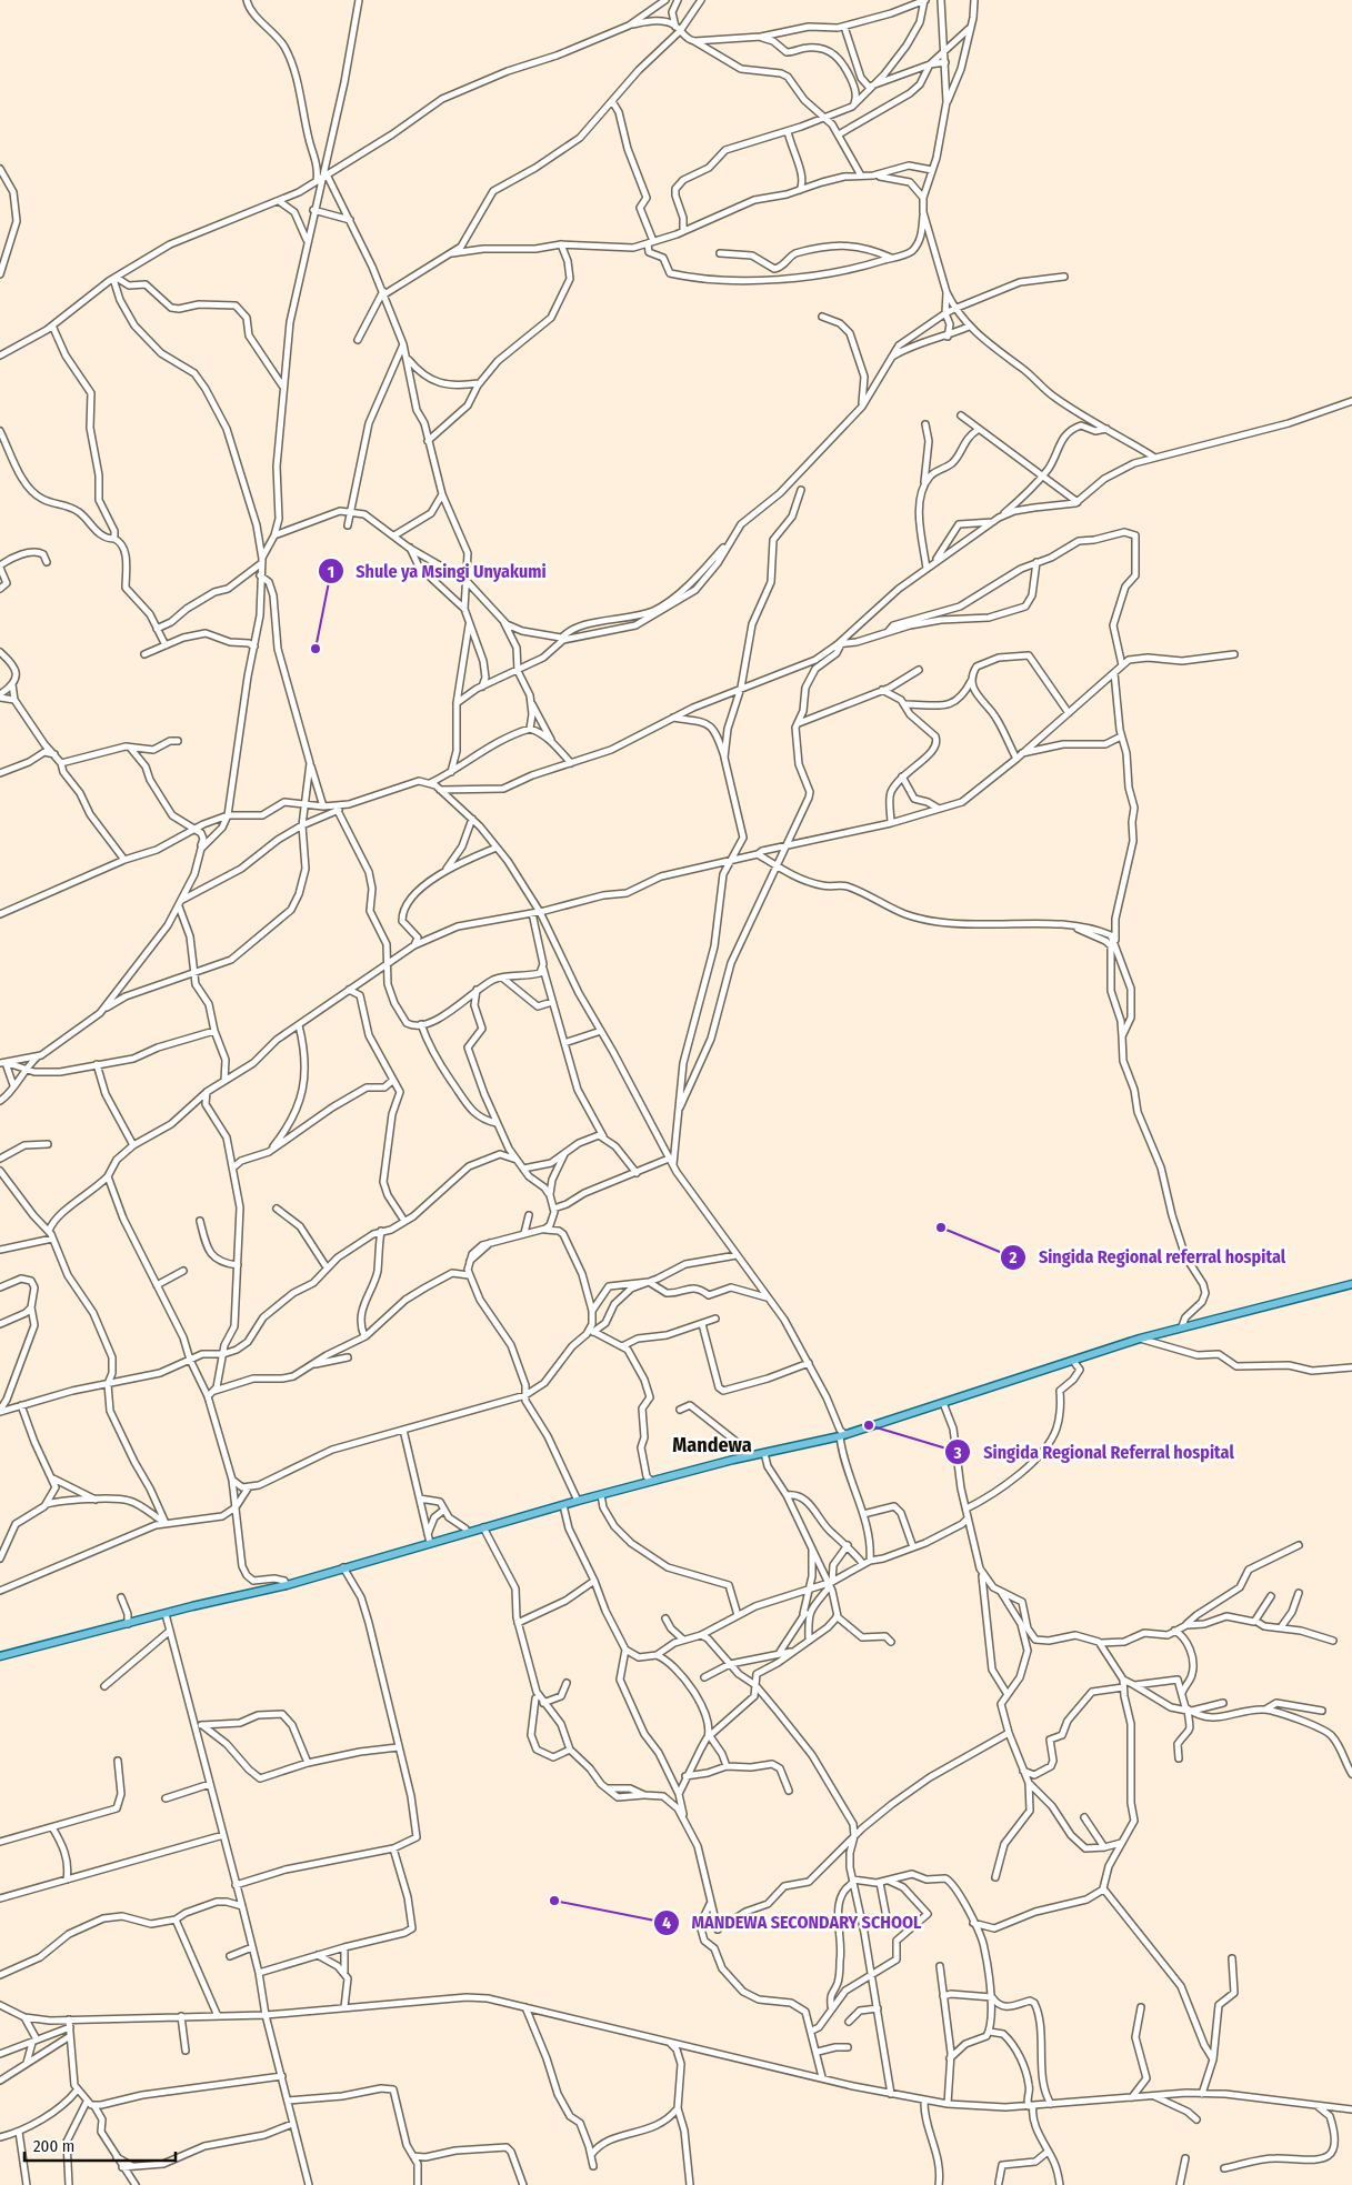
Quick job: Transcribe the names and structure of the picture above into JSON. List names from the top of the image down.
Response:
{
  "districts": ["Mandewa"],
  "places": [
    "Shule ya Msingi Unyakumi",
    "Singida Regional referral hospital",
    "Singida Regional Referral hospital",
    "MANDEWA SECONDARY SCHOOL"
  ],
  "scale_bar": "200 m"
}
